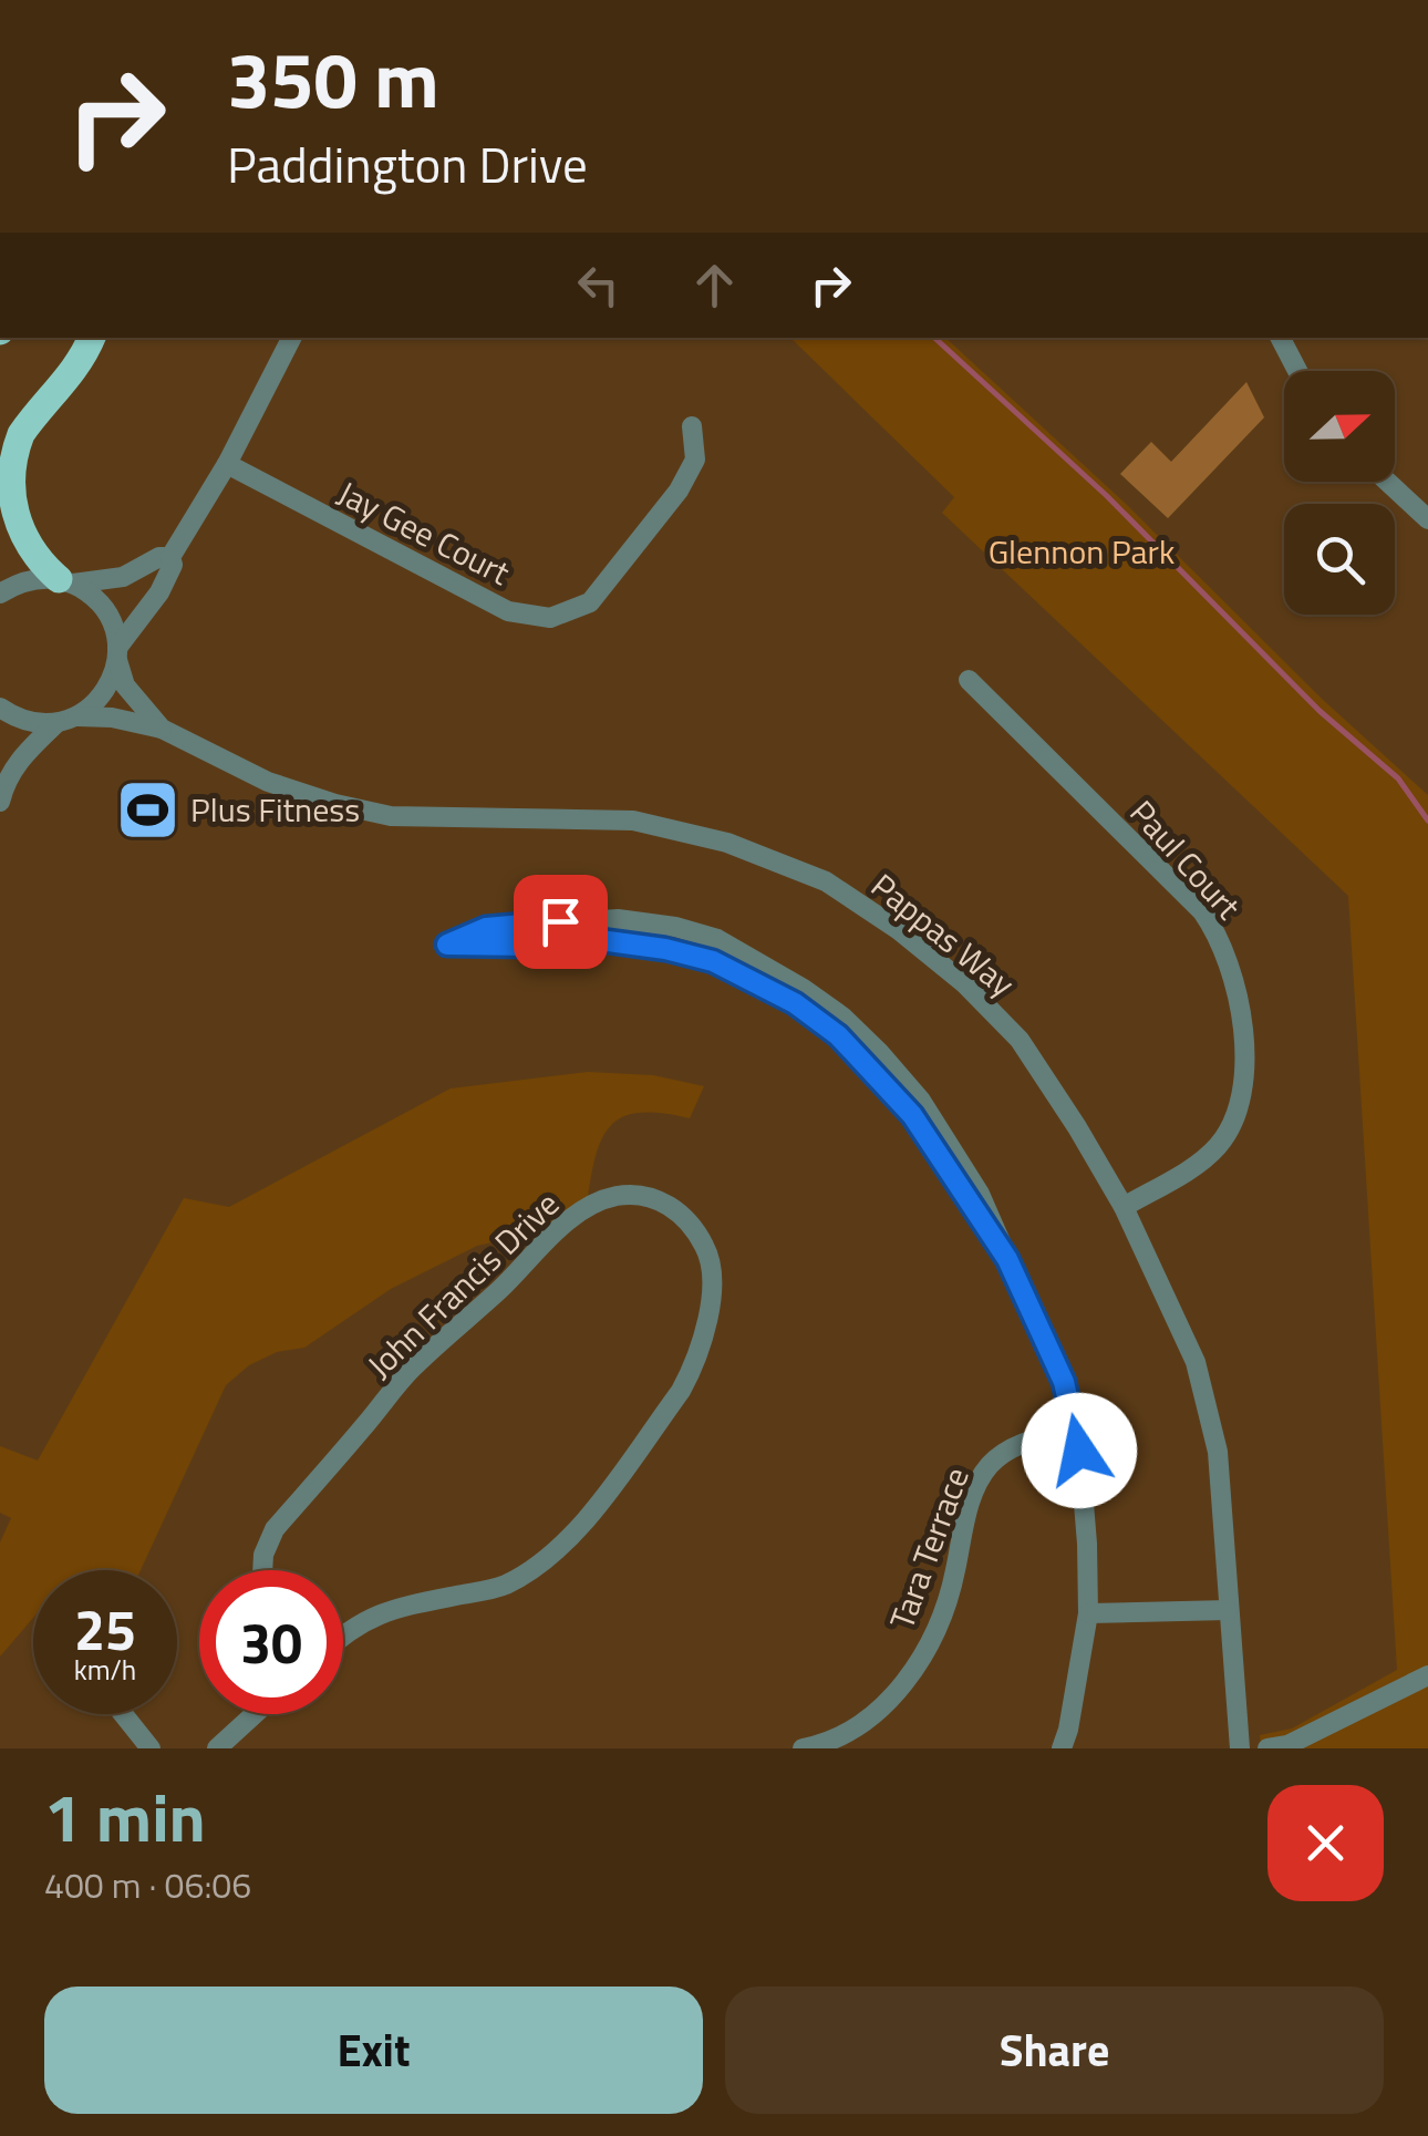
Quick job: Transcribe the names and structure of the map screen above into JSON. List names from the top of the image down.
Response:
{
  "streets": {
    "street": [
      "Jay Gee Court",
      "Paul Court",
      "Pappas Way",
      "John Francis Drive",
      "Tara Terrace"
    ]
  },
  "crossings": [
    ["Paul Court", "Pappas Way"]
  ],
  "parks": ["Glennon Park"],
  "places": {
    "sports": ["Plus Fitness"]
  },
  "north": "right",
  "page": {
    "turn": ["350 m", "Paddington Drive"],
    "speed": "25 km/h",
    "limit": "30",
    "heading": ["1 min", "400 m · 06:06"],
    "buttons": ["Exit", "Share"]
  }
}
